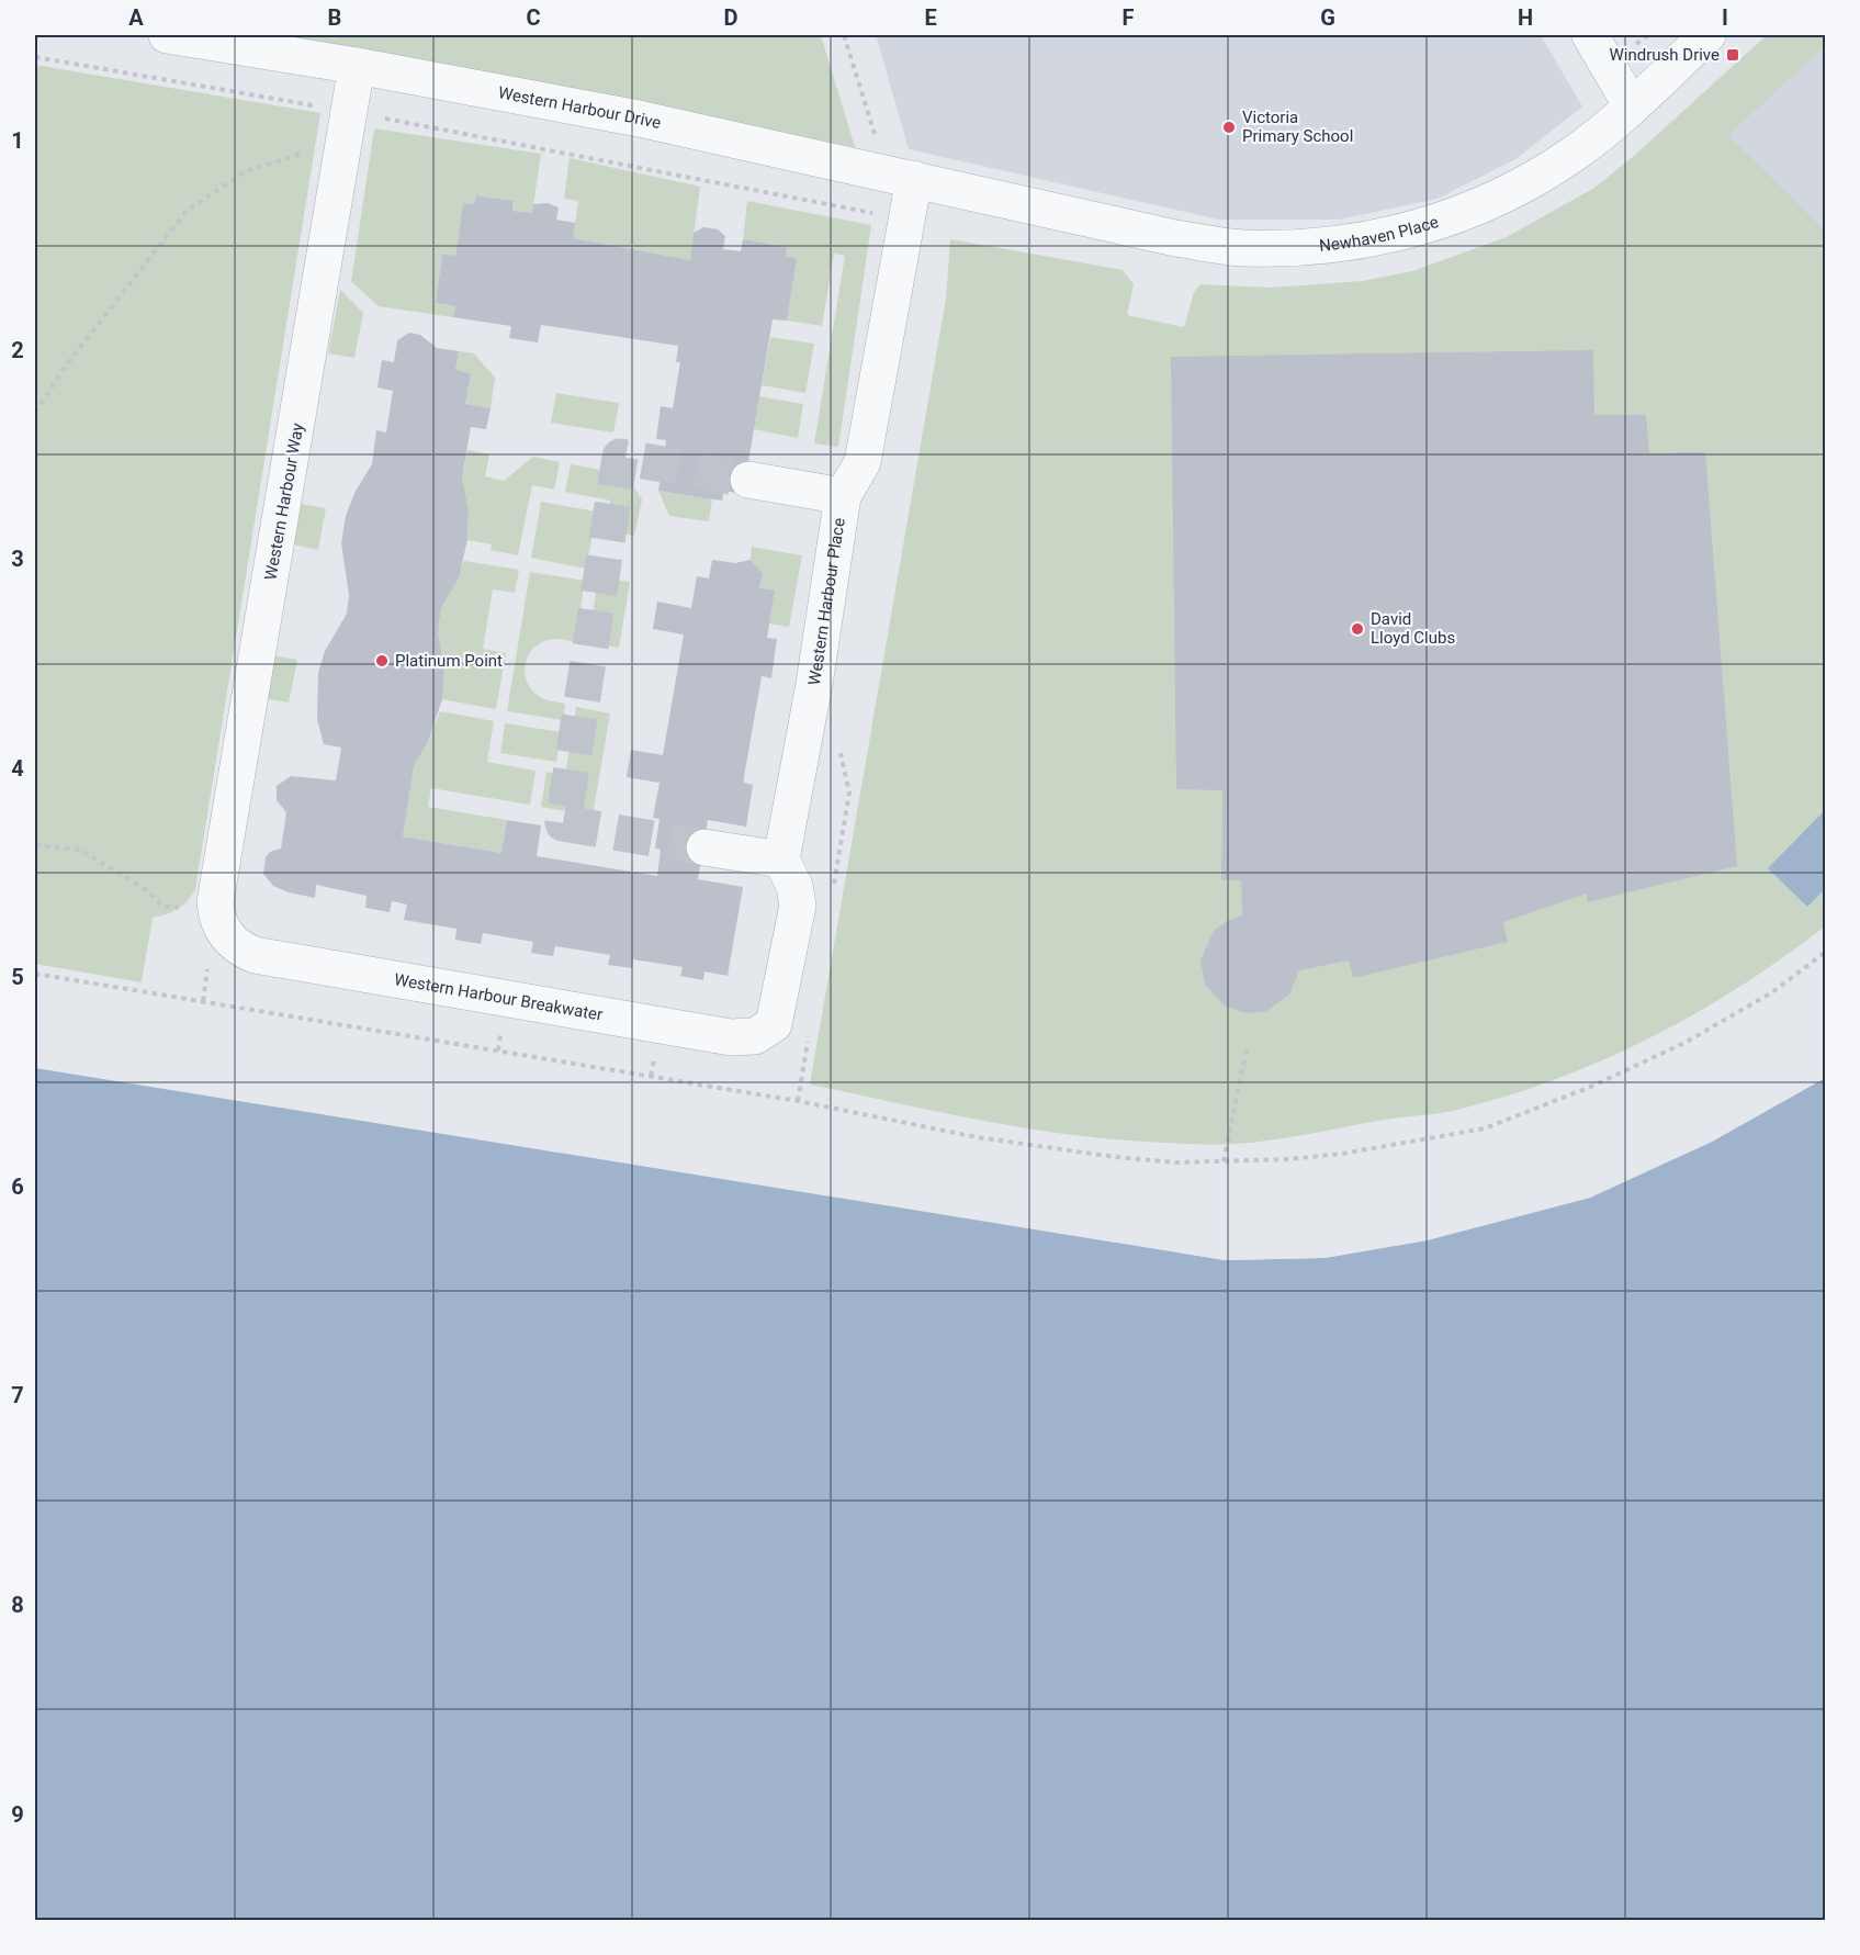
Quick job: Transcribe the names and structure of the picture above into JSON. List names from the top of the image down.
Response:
{
  "streets": {
    "street": [
      "Western Harbour Drive",
      "Newhaven Place",
      "Western Harbour Way",
      "Western Harbour Place",
      "Western Harbour Breakwater"
    ]
  },
  "crossings": [
    ["Western Harbour Drive", "Newhaven Place"],
    ["Western Harbour Drive", "Western Harbour Way"],
    ["Western Harbour Drive", "Western Harbour Place"],
    ["Western Harbour Way", "Western Harbour Breakwater"],
    ["Western Harbour Place", "Western Harbour Breakwater"]
  ],
  "places": {
    "transit": ["Windrush Drive"],
    "other": ["Victoria Primary School", "David Lloyd Clubs", "Platinum Point"]
  },
  "grid": {
    "columns": [
      "A",
      "B",
      "C",
      "D",
      "E",
      "F",
      "G",
      "H",
      "I"
    ],
    "rows": [
      "1",
      "2",
      "3",
      "4",
      "5",
      "6",
      "7",
      "8",
      "9"
    ]
  }
}
